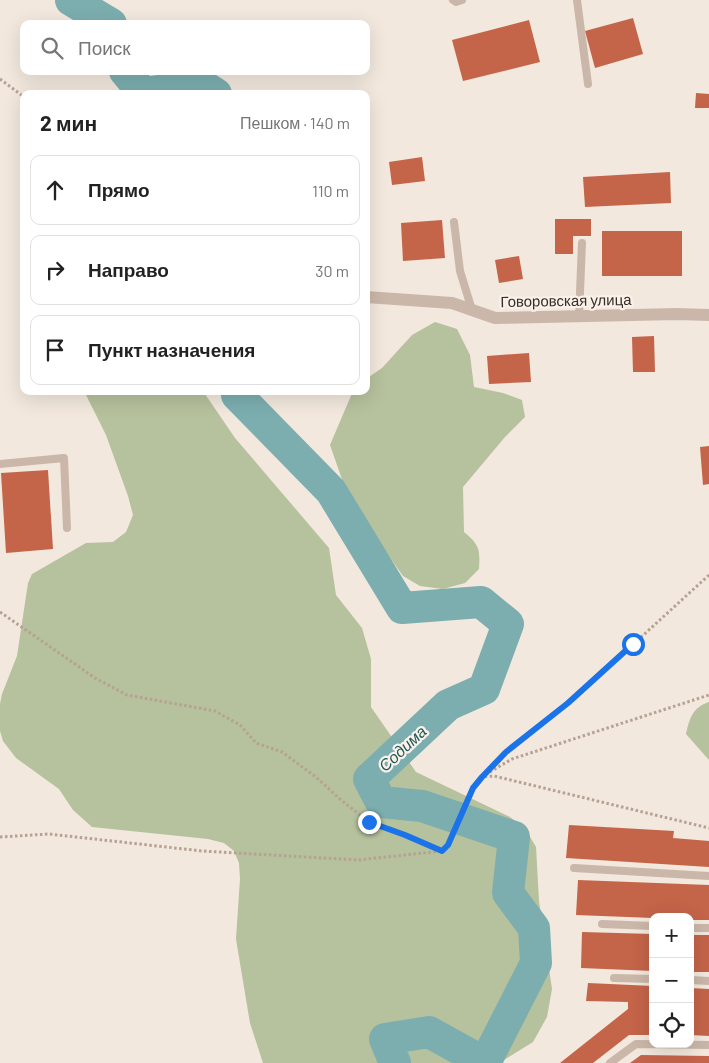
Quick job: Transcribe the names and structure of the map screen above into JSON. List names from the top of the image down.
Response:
{
  "streets": {
    "street": ["Говоровская улица"]
  },
  "water": ["Содима"],
  "page": {
    "search": "Поиск",
    "heading": ["2 мин", "Пешком · 140 m"],
    "list": [
      ["Прямо", "110 m"],
      ["Направо", "30 m"],
      "Пункт назначения"
    ],
    "map_buttons": ["+", "−"]
  }
}
